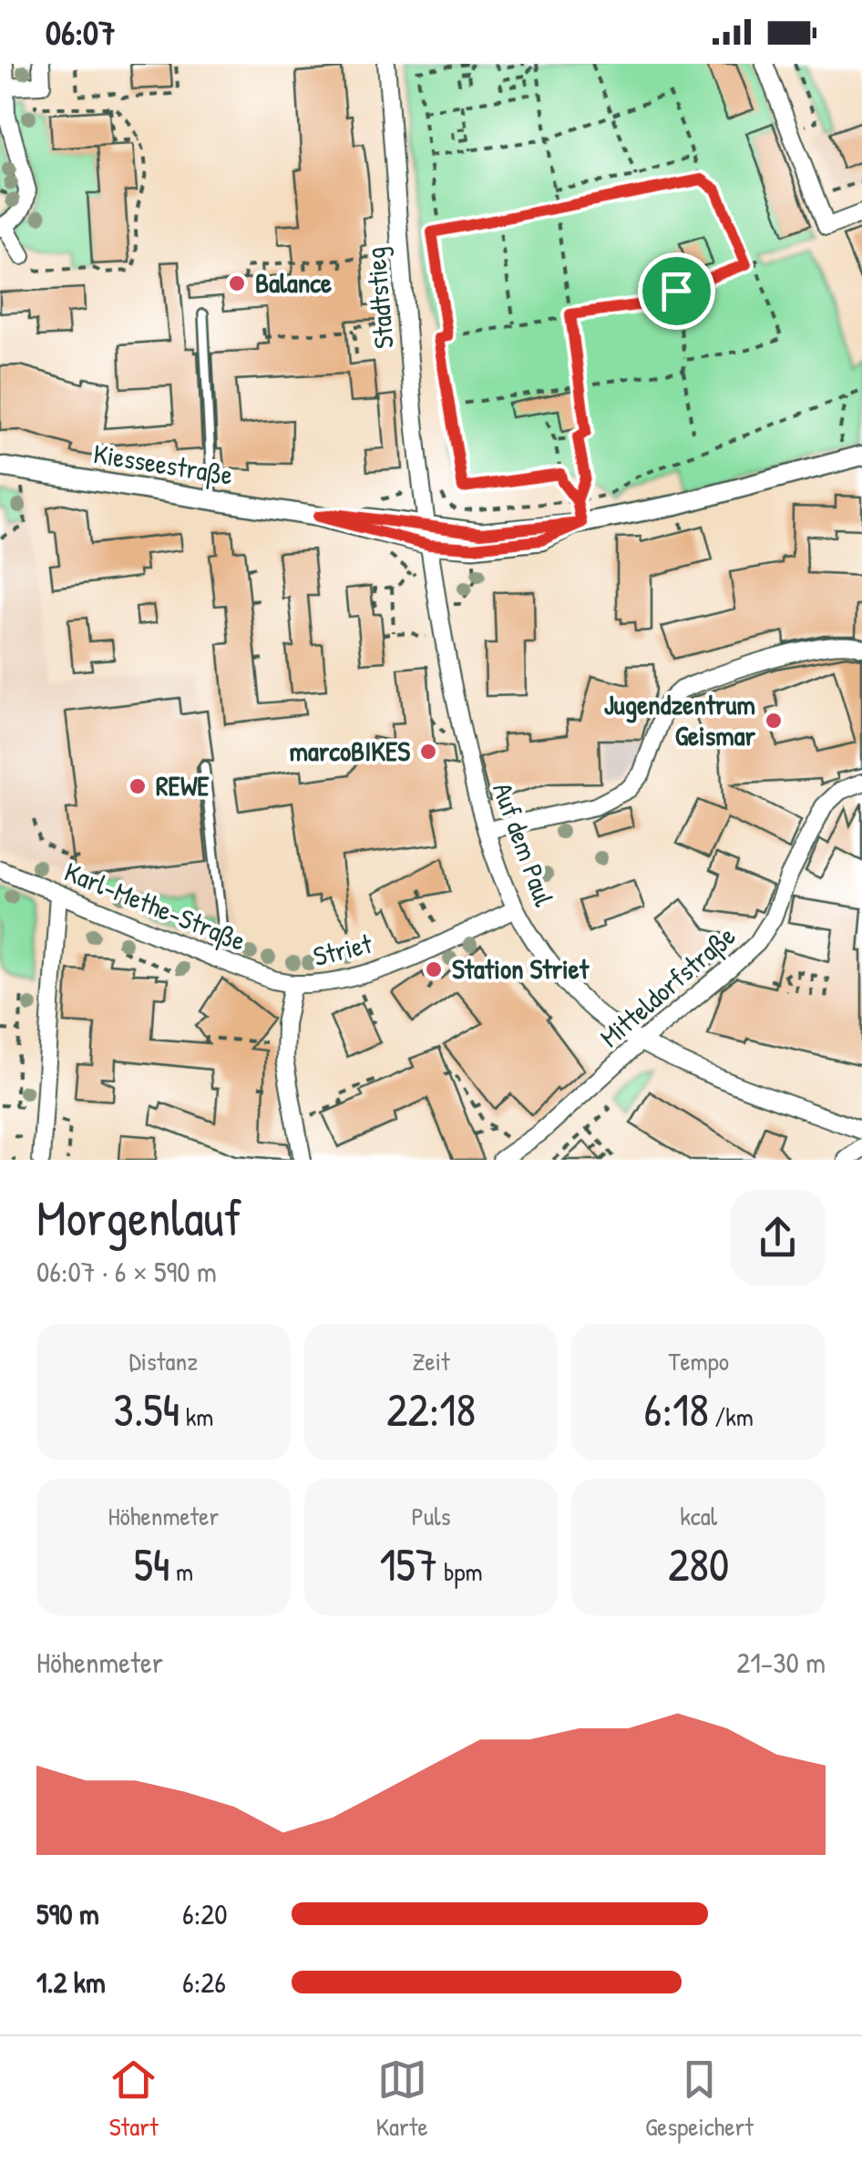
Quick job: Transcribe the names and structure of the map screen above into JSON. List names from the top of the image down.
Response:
{
  "streets": {
    "street": [
      "Stadtstieg",
      "Kiesseestraße",
      "Auf dem Paul",
      "Karl-Methe-Straße",
      "Striet",
      "Mitteldorfstraße"
    ]
  },
  "crossings": [
    ["Stadtstieg", "Kiesseestraße"],
    ["Stadtstieg", "Auf dem Paul"],
    ["Kiesseestraße", "Auf dem Paul"],
    ["Auf dem Paul", "Striet"],
    ["Auf dem Paul", "Mitteldorfstraße"],
    ["Karl-Methe-Straße", "Striet"]
  ],
  "places": [
    "Balance",
    "Jugendzentrum Geismar",
    "marcoBIKES",
    "REWE",
    "Station Striet"
  ],
  "page": {
    "status": "06:07",
    "heading": ["Morgenlauf", "06:07 · 6 × 590 m"],
    "stats": [
      ["Distanz", "3.54 km"],
      ["Zeit", "22:18"],
      ["Tempo", "6:18 /km"],
      ["Höhenmeter", "54 m"],
      ["Puls", "157 bpm"],
      ["kcal", "280"]
    ],
    "chart": ["Höhenmeter", "21–30 m"],
    "list": [
      {
        "name": "590 m",
        "note": "6:20"
      },
      {
        "name": "1.2 km",
        "note": "6:26"
      }
    ],
    "tabs": ["Start", "Karte", "Gespeichert"]
  }
}
